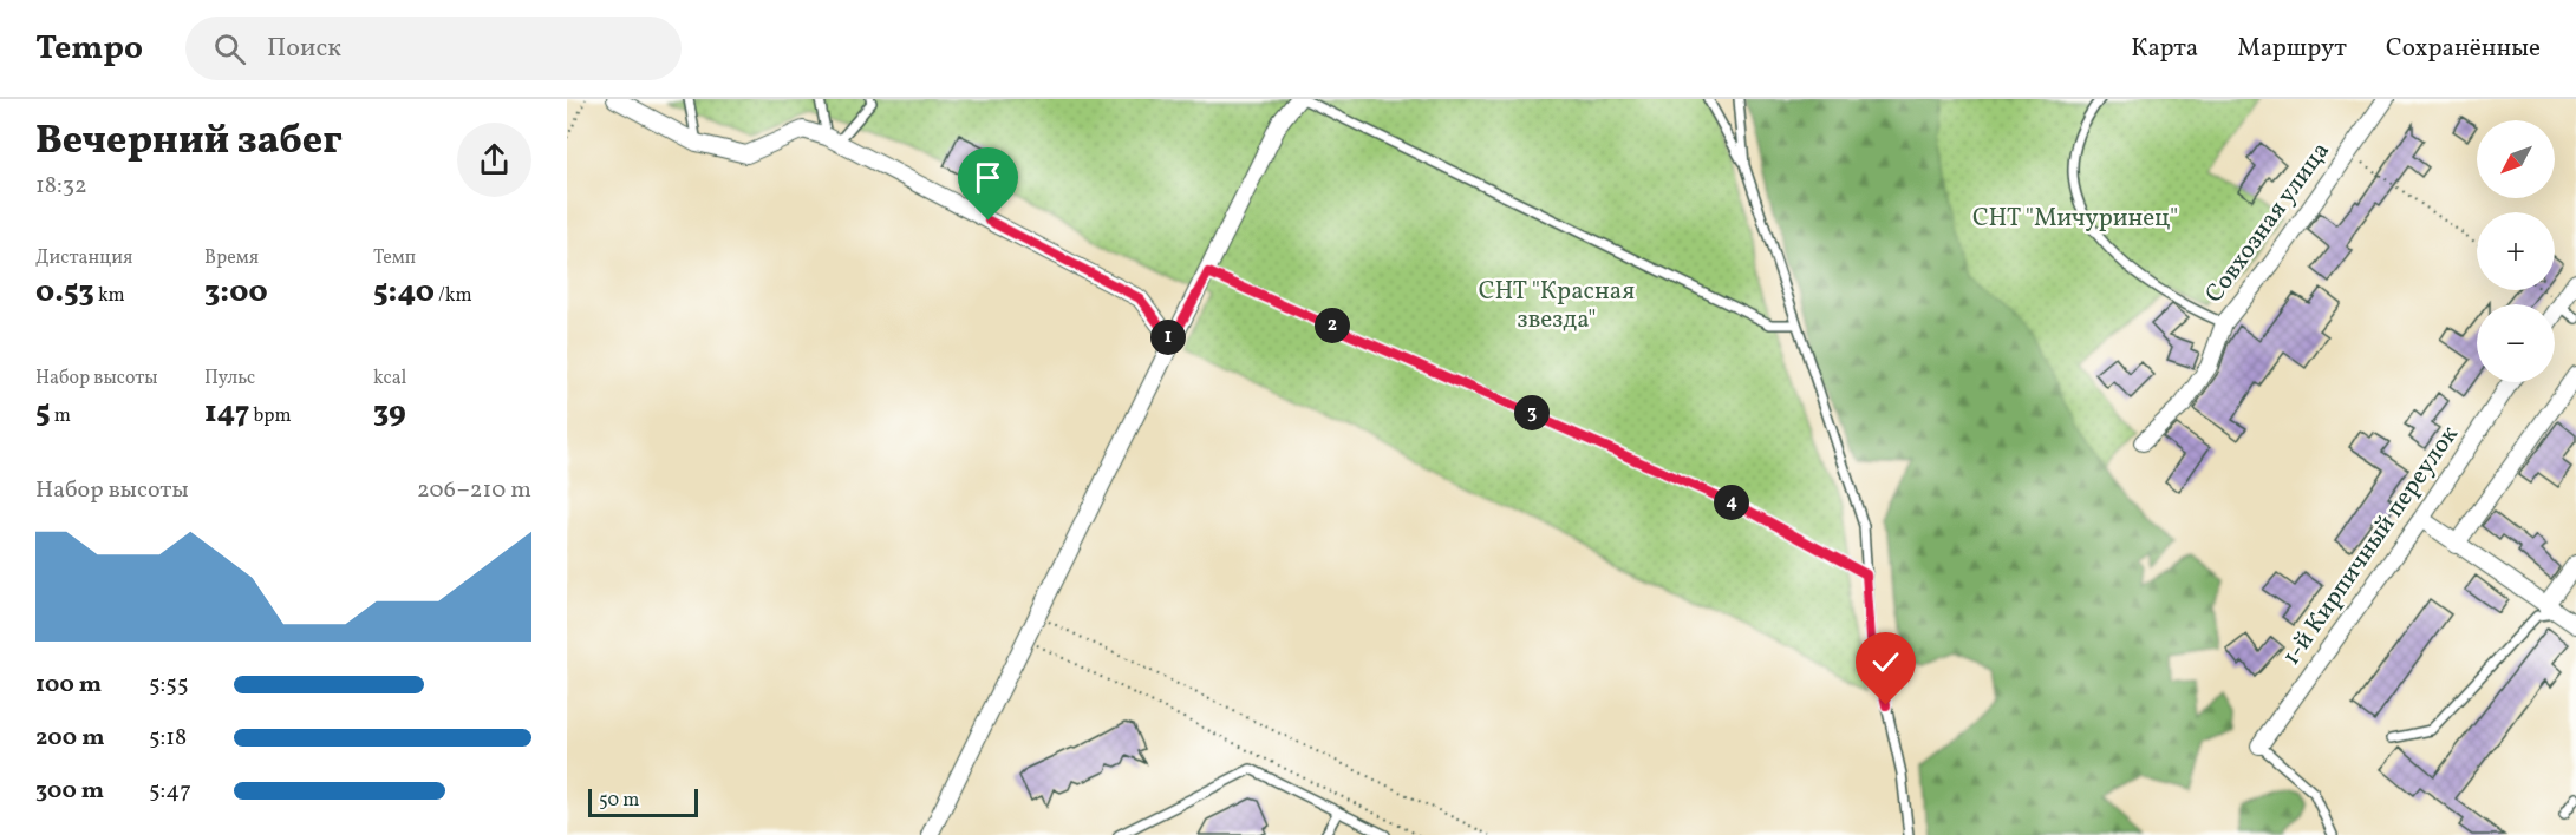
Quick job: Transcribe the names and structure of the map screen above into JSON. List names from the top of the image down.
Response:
{
  "streets": {
    "street": ["Совхозная улица", "1-й Кирпичный переулок"]
  },
  "parks": ["СНТ \"Мичуринец\"", "СНТ \"Красная звезда\""],
  "scale_bar": "50 m",
  "north": "bottom left",
  "page": {
    "header": "Tempo",
    "search": "Поиск",
    "nav": ["Карта", "Маршрут", "Сохранённые"],
    "heading": ["Вечерний забег", "18:32"],
    "map_buttons": ["+", "−"],
    "stats": [
      ["Дистанция", "0.53 km"],
      ["Время", "3:00"],
      ["Темп", "5:40 /km"],
      ["Набор высоты", "5 m"],
      ["Пульс", "147 bpm"],
      ["kcal", "39"]
    ],
    "pins": [
      "2",
      "1",
      "3",
      "4"
    ],
    "chart": ["Набор высоты", "206–210 m"],
    "list": [
      {
        "name": "100 m",
        "note": "5:55"
      },
      {
        "name": "200 m",
        "note": "5:18"
      },
      {
        "name": "300 m",
        "note": "5:47"
      }
    ],
    "scale": "50 m"
  }
}
